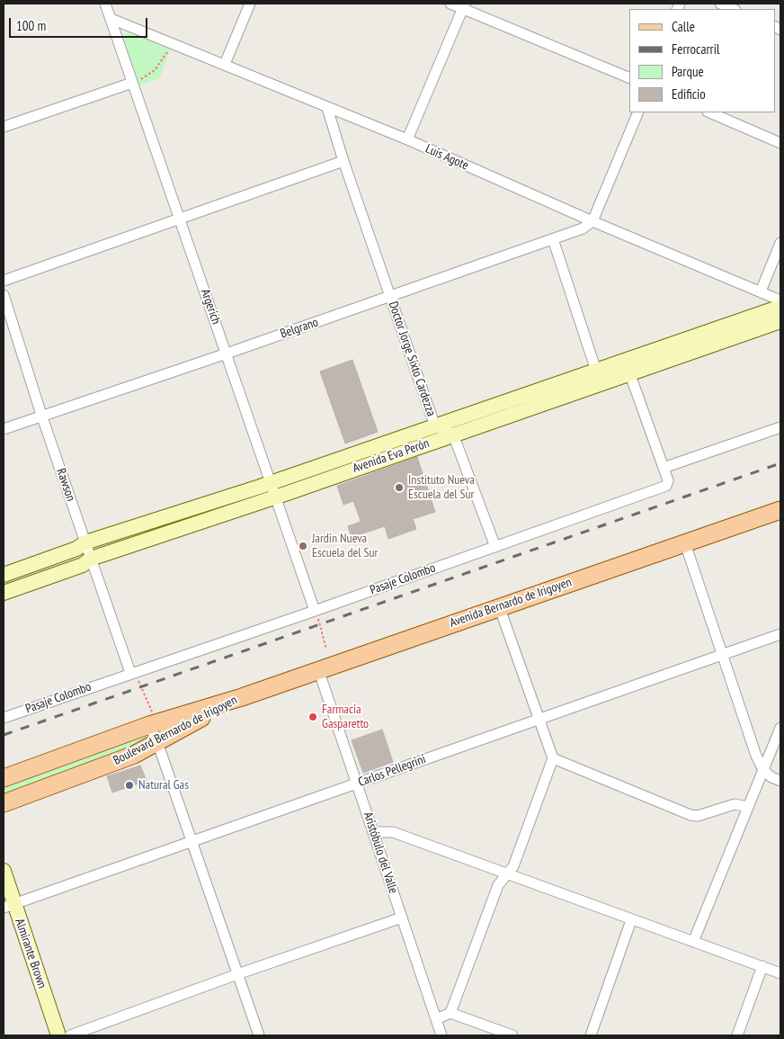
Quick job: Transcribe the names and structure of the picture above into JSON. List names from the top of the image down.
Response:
{
  "streets": {
    "main road": ["Avenida Bernardo de Irigoyen", "Boulevard Bernardo de Irigoyen"],
    "street": [
      "Luis Agote",
      "Argerich",
      "Belgrano",
      "Doctor Jorge Sixto Cardezza",
      "Avenida Eva Perón",
      "Rawson",
      "Pasaje Colombo",
      "Carlos Pellegrini",
      "Aristóbulo del Valle",
      "Almirante Brown"
    ]
  },
  "crossings": [
    ["Luis Agote", "Argerich"],
    ["Luis Agote", "Belgrano"],
    ["Luis Agote", "Doctor Jorge Sixto Cardezza"],
    ["Argerich", "Belgrano"],
    ["Argerich", "Avenida Eva Perón"],
    ["Argerich", "Pasaje Colombo"],
    ["Belgrano", "Doctor Jorge Sixto Cardezza"],
    ["Belgrano", "Rawson"],
    ["Doctor Jorge Sixto Cardezza", "Avenida Eva Perón"],
    ["Avenida Eva Perón", "Rawson"],
    ["Rawson", "Pasaje Colombo"],
    ["Avenida Bernardo de Irigoyen", "Boulevard Bernardo de Irigoyen"],
    ["Avenida Bernardo de Irigoyen", "Aristóbulo del Valle"],
    ["Carlos Pellegrini", "Aristóbulo del Valle"],
    ["Carlos Pellegrini", "Almirante Brown"]
  ],
  "places": [
    "Instituto Nueva Escuela del Sur",
    "Jardín Nueva Escuela del Sur",
    "Farmacia Gasparetto",
    "Natural Gas"
  ],
  "legend": [
    "Calle",
    "Ferrocarril",
    "Parque",
    "Edificio"
  ],
  "scale_bar": "100 m"
}
